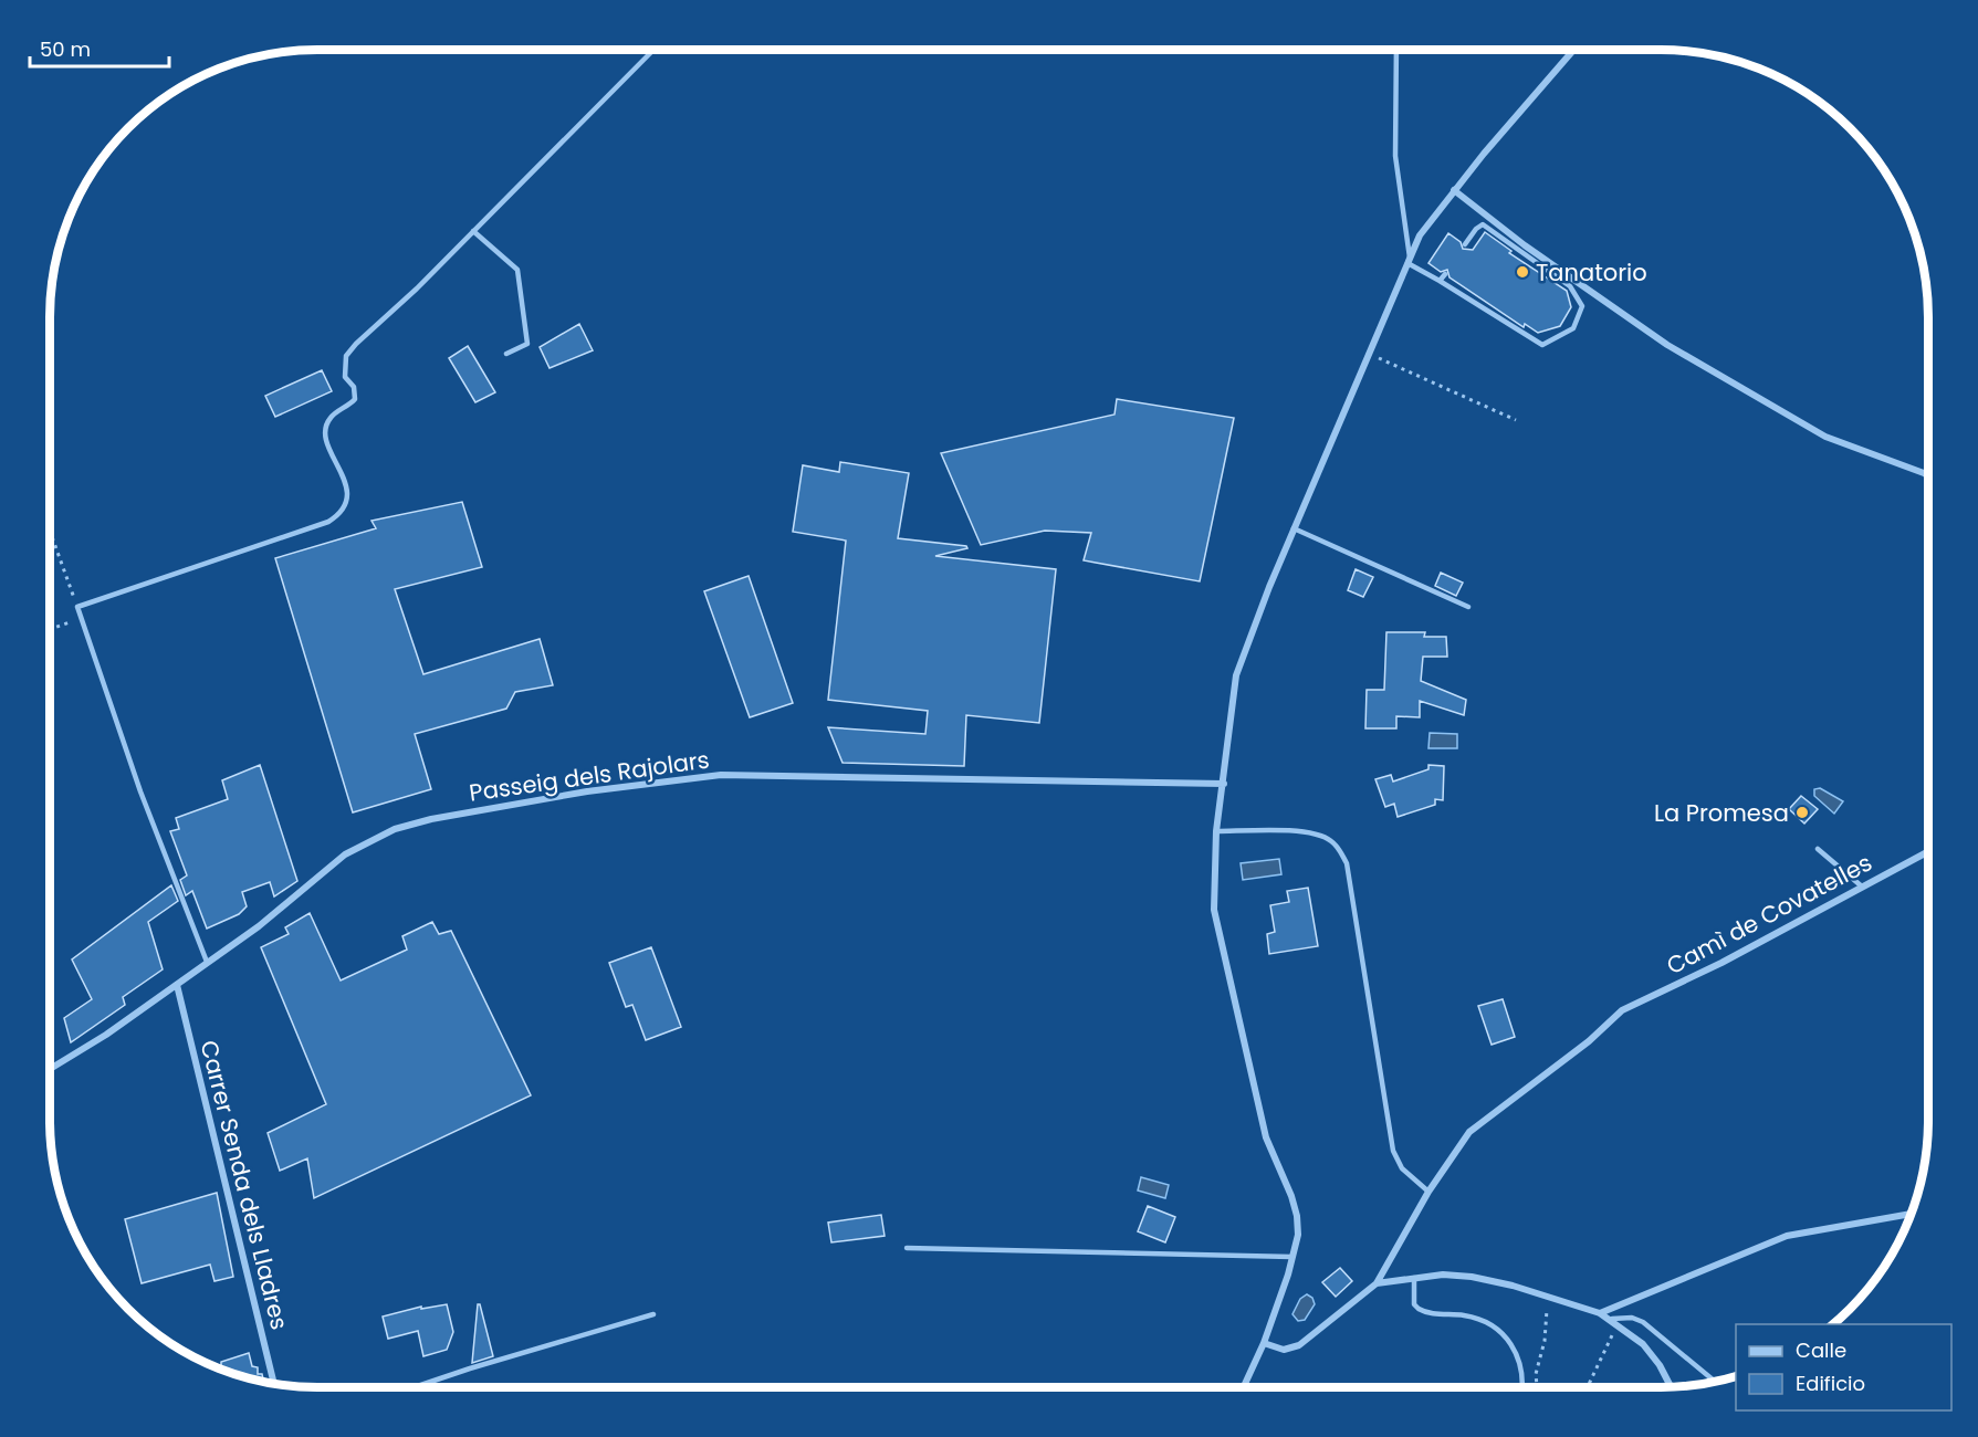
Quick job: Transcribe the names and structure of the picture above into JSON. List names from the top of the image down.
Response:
{
  "streets": {
    "street": ["Passeig dels Rajolars", "Camì de Covatelles", "Carrer Senda dels Lladres"]
  },
  "crossings": [
    ["Passeig dels Rajolars", "Carrer Senda dels Lladres"]
  ],
  "places": ["Tanatorio", "La Promesa"],
  "legend": ["Calle", "Edificio"],
  "scale_bar": "50 m"
}
